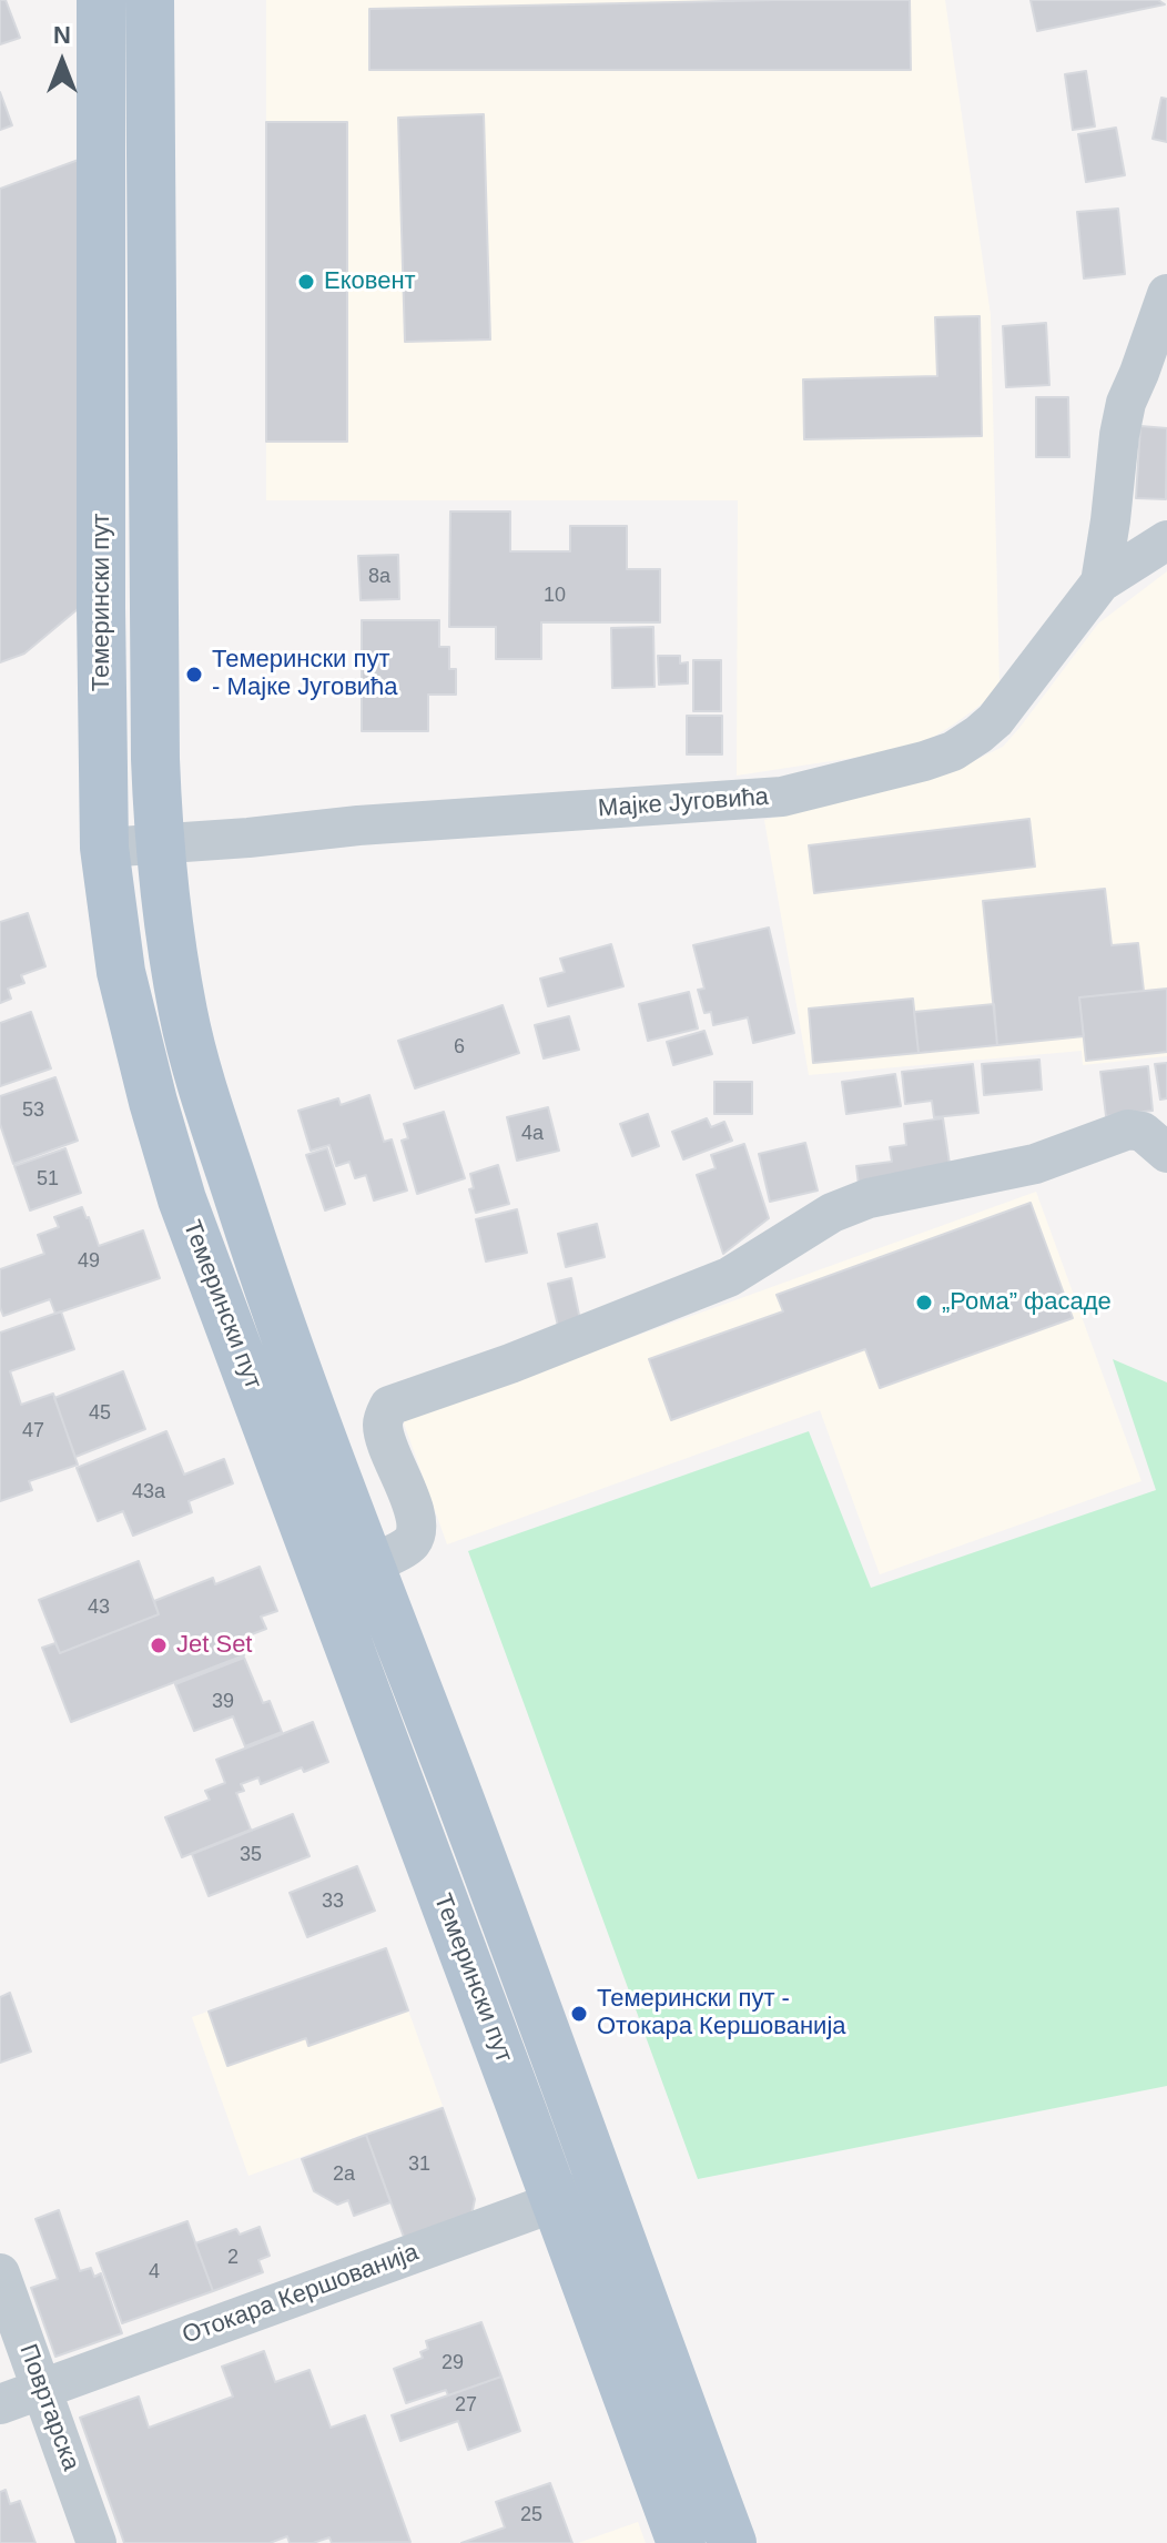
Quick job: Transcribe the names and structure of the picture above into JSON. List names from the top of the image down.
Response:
{
  "streets": {
    "main road": ["Темерински пут"],
    "street": ["Мајке Југовића", "Отокара Кершованија", "Повртарска"]
  },
  "crossings": [
    ["Темерински пут", "Мајке Југовића"],
    ["Темерински пут", "Отокара Кершованија"],
    ["Отокара Кершованија", "Повртарска"]
  ],
  "places": [
    "Ековент",
    "Темерински пут - Мајке Југовића",
    "„Рома” фасаде",
    "Jet Set",
    "Темерински пут - Отокара Кершованија"
  ],
  "house_numbers": [
    "8a",
    "10",
    "6",
    "53",
    "4a",
    "51",
    "49",
    "45",
    "47",
    "43a",
    "43",
    "39",
    "35",
    "33",
    "31",
    "2a",
    "2",
    "4",
    "29",
    "27",
    "25"
  ],
  "north": "top"
}
